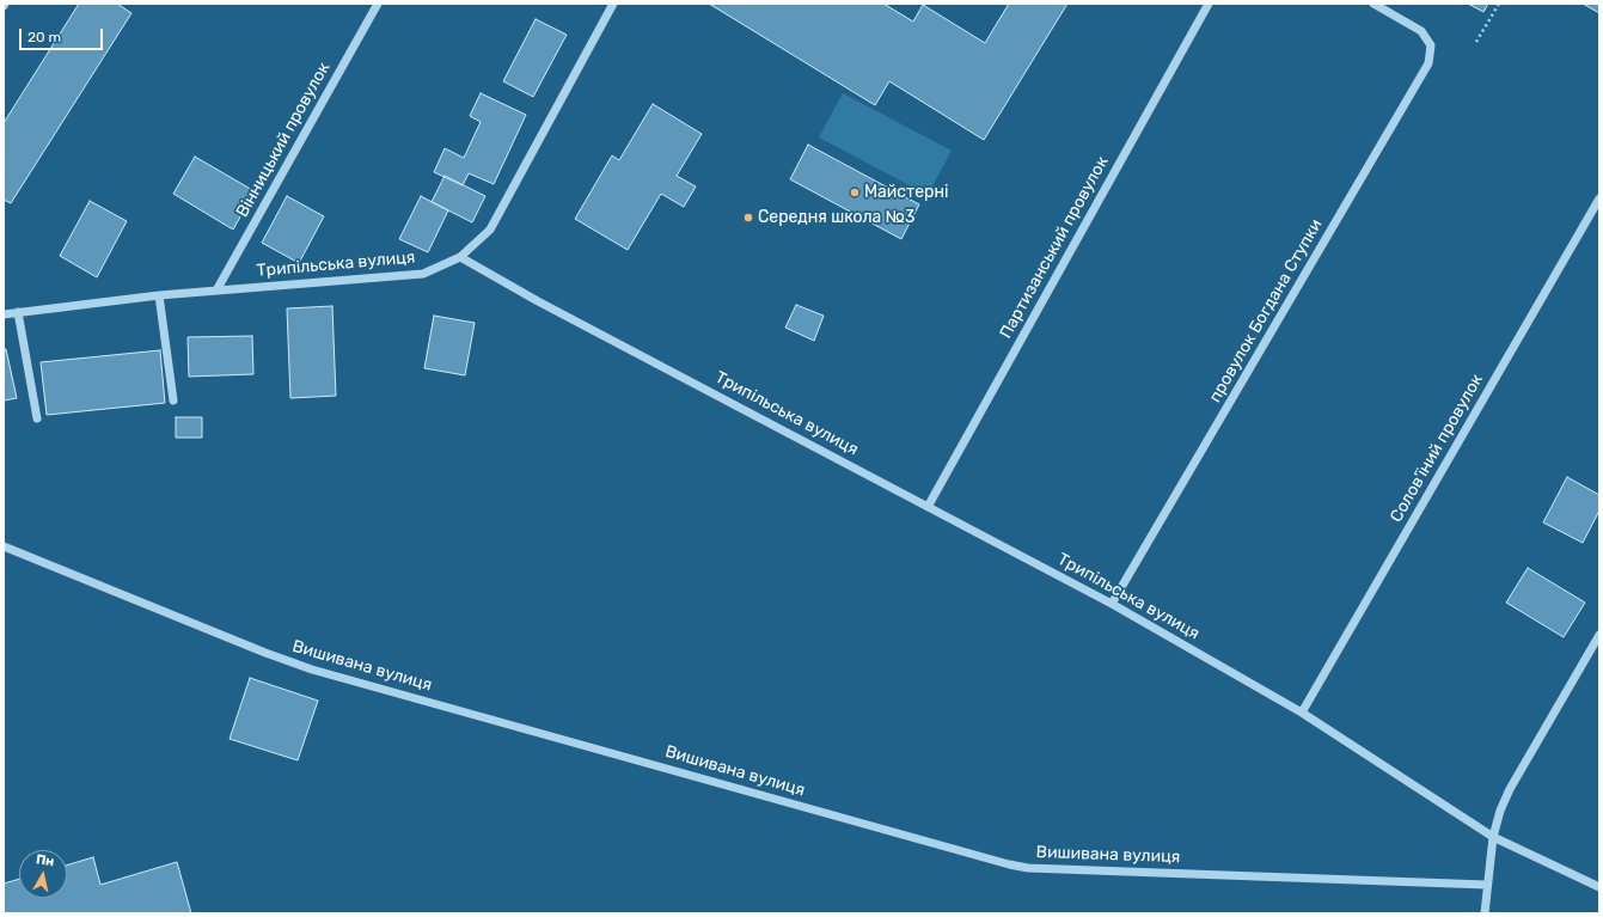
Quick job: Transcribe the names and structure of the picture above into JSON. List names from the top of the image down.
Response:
{
  "streets": {
    "street": [
      "Вінницький провулок",
      "Партизанський провулок",
      "Трипільська вулиця",
      "провулок Богдана Ступки",
      "Солов'їний провулок",
      "Вишивана вулиця"
    ]
  },
  "crossings": [
    ["Вінницький провулок", "Трипільська вулиця"],
    ["Партизанський провулок", "Трипільська вулиця"],
    ["Трипільська вулиця", "провулок Богдана Ступки"],
    ["Трипільська вулиця", "Солов'їний провулок"]
  ],
  "places": ["Майстерні", "Середня школа №3"],
  "scale_bar": "20 m",
  "north": "top"
}
